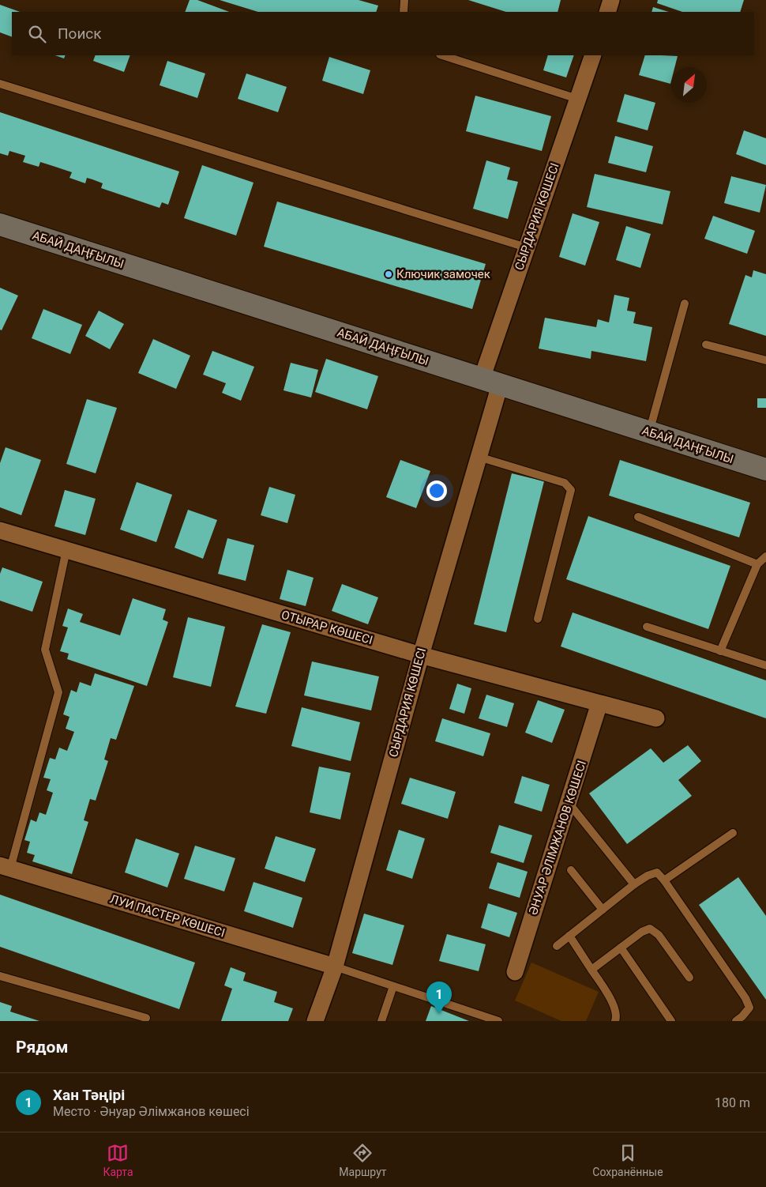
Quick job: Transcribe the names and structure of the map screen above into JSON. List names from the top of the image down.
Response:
{
  "streets": {
    "street": [
      "СЫРДАРИЯ КӨШЕСІ",
      "АБАЙ ДАҢҒЫЛЫ",
      "ОТЫРАР КӨШЕСІ",
      "ӘНУАР ӘЛІМЖАНОВ КӨШЕСІ",
      "ЛУИ ПАСТЕР КӨШЕСІ"
    ]
  },
  "crossings": [
    ["СЫРДАРИЯ КӨШЕСІ", "АБАЙ ДАҢҒЫЛЫ"],
    ["СЫРДАРИЯ КӨШЕСІ", "ОТЫРАР КӨШЕСІ"],
    ["СЫРДАРИЯ КӨШЕСІ", "ЛУИ ПАСТЕР КӨШЕСІ"],
    ["ОТЫРАР КӨШЕСІ", "ӘНУАР ӘЛІМЖАНОВ КӨШЕСІ"]
  ],
  "places": ["Ключик замочек"],
  "north": "top right",
  "page": {
    "search": "Поиск",
    "pins": "1",
    "heading": "Рядом",
    "list": [
      {
        "mark": "1",
        "name": "Хан Тәңірі",
        "note": "Место · Әнуар Әлімжанов көшесі",
        "value": "180 m"
      }
    ],
    "nav": ["Карта", "Маршрут", "Сохранённые"]
  }
}
